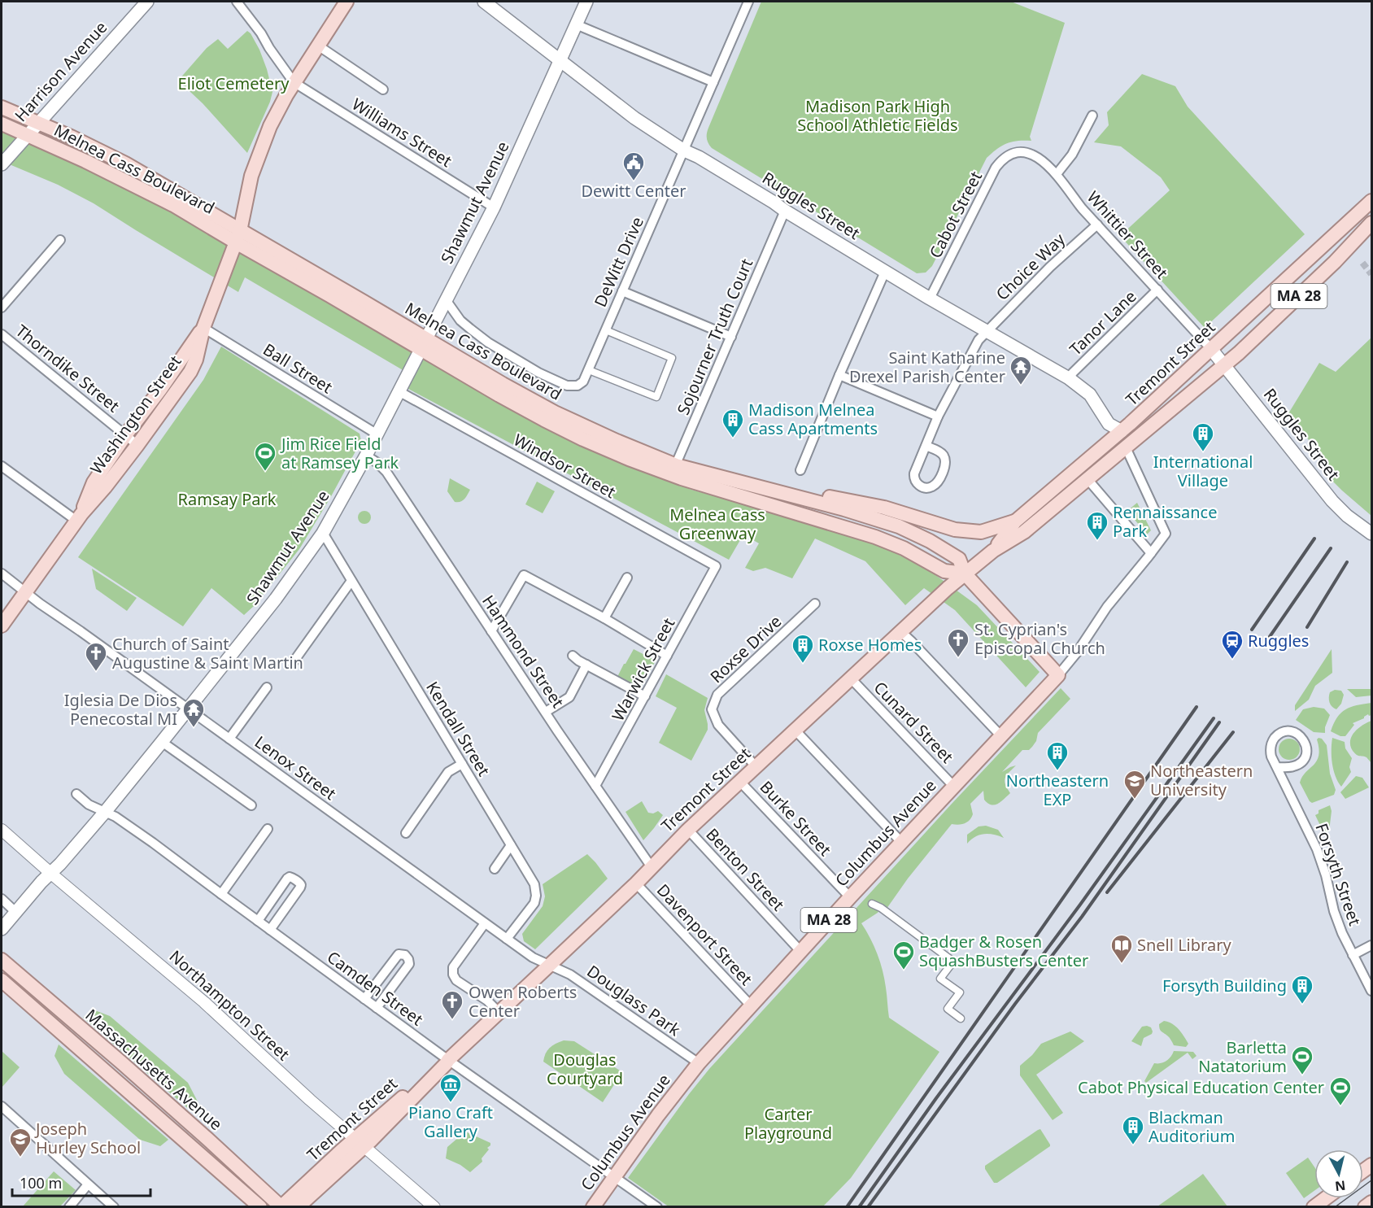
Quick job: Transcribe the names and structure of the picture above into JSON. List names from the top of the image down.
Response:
{
  "streets": {
    "main road": [
      "Harrison Avenue",
      "Melnea Cass Boulevard",
      "Shawmut Avenue",
      "Ruggles Street",
      "MA 28",
      "Tremont Street",
      "Washington Street",
      "Columbus Avenue",
      "Massachusetts Avenue"
    ],
    "street": [
      "Williams Street",
      "Cabot Street",
      "Whittier Street",
      "DeWitt Drive",
      "Choice Way",
      "Tanor Lane",
      "Sojourner Truth Court",
      "Thorndike Street",
      "Ball Street",
      "Windsor Street",
      "Roxse Drive",
      "Hammond Street",
      "Warwick Street",
      "Cunard Street",
      "Kendall Street",
      "Lenox Street",
      "Burke Street",
      "Benton Street",
      "Forsyth Street",
      "Davenport Street",
      "Camden Street",
      "Douglass Park",
      "Northampton Street"
    ]
  },
  "crossings": [
    ["Harrison Avenue", "Melnea Cass Boulevard"],
    ["Williams Street", "Shawmut Avenue"],
    ["Williams Street", "Washington Street"],
    ["Melnea Cass Boulevard", "Shawmut Avenue"],
    ["Melnea Cass Boulevard", "Sojourner Truth Court"],
    ["Melnea Cass Boulevard", "Tremont Street"],
    ["Melnea Cass Boulevard", "Washington Street"],
    ["Melnea Cass Boulevard", "Columbus Avenue"],
    ["Shawmut Avenue", "Ruggles Street"],
    ["Shawmut Avenue", "DeWitt Drive"],
    ["Shawmut Avenue", "Ball Street"],
    ["Shawmut Avenue", "Windsor Street"],
    ["Shawmut Avenue", "Hammond Street"],
    ["Shawmut Avenue", "Kendall Street"],
    ["Shawmut Avenue", "Lenox Street"],
    ["Shawmut Avenue", "Camden Street"],
    ["Shawmut Avenue", "Northampton Street"],
    ["Ruggles Street", "Cabot Street"],
    ["Ruggles Street", "Whittier Street"],
    ["Ruggles Street", "DeWitt Drive"],
    ["Ruggles Street", "Choice Way"],
    ["Ruggles Street", "Tanor Lane"],
    ["Ruggles Street", "Sojourner Truth Court"],
    ["Ruggles Street", "Tremont Street"],
    ["Cabot Street", "Whittier Street"],
    ["Whittier Street", "Choice Way"],
    ["Whittier Street", "Tanor Lane"],
    ["Whittier Street", "Tremont Street"],
    ["DeWitt Drive", "Sojourner Truth Court"],
    ["Tremont Street", "Roxse Drive"],
    ["Tremont Street", "Hammond Street"],
    ["Tremont Street", "Cunard Street"],
    ["Tremont Street", "Lenox Street"],
    ["Tremont Street", "Burke Street"],
    ["Tremont Street", "Columbus Avenue"],
    ["Tremont Street", "Benton Street"],
    ["Tremont Street", "Davenport Street"],
    ["Tremont Street", "Camden Street"],
    ["Tremont Street", "Douglass Park"],
    ["Tremont Street", "Northampton Street"],
    ["Tremont Street", "Massachusetts Avenue"],
    ["Thorndike Street", "Washington Street"],
    ["Ball Street", "Washington Street"],
    ["Washington Street", "Lenox Street"],
    ["Windsor Street", "Warwick Street"],
    ["Hammond Street", "Warwick Street"],
    ["Cunard Street", "Columbus Avenue"],
    ["Kendall Street", "Lenox Street"],
    ["Lenox Street", "Douglass Park"],
    ["Burke Street", "Columbus Avenue"],
    ["Columbus Avenue", "Benton Street"],
    ["Columbus Avenue", "Davenport Street"],
    ["Columbus Avenue", "Camden Street"],
    ["Columbus Avenue", "Douglass Park"]
  ],
  "parks": [
    "Eliot Cemetery",
    "Madison Park High School Athletic Fields",
    "Ramsay Park",
    "Melnea Cass Greenway",
    "Douglas Courtyard",
    "Carter Playground"
  ],
  "places": {
    "public building": ["Dewitt Center"],
    "temple": ["Saint Katharine Drexel Parish Center", "Iglesia De Dios Penecostal MI"],
    "building": [
      "Madison Melnea Cass Apartments",
      "International Village",
      "Rennaissance Park",
      "Roxse Homes",
      "Northeastern EXP",
      "Forsyth Building",
      "Blackman Auditorium"
    ],
    "sports": [
      "Jim Rice Field at Ramsey Park",
      "Badger & Rosen SquashBusters Center",
      "Barletta Natatorium",
      "Cabot Physical Education Center"
    ],
    "church": ["St. Cyprian's Episcopal Church", "Church of Saint Augustine & Saint Martin", "Owen Roberts Center"],
    "station": ["Ruggles"],
    "school or university": ["Northeastern University", "Joseph Hurley School"],
    "library": ["Snell Library"],
    "museum": ["Piano Craft Gallery"]
  },
  "scale_bar": "100 m",
  "north": "bottom"
}
